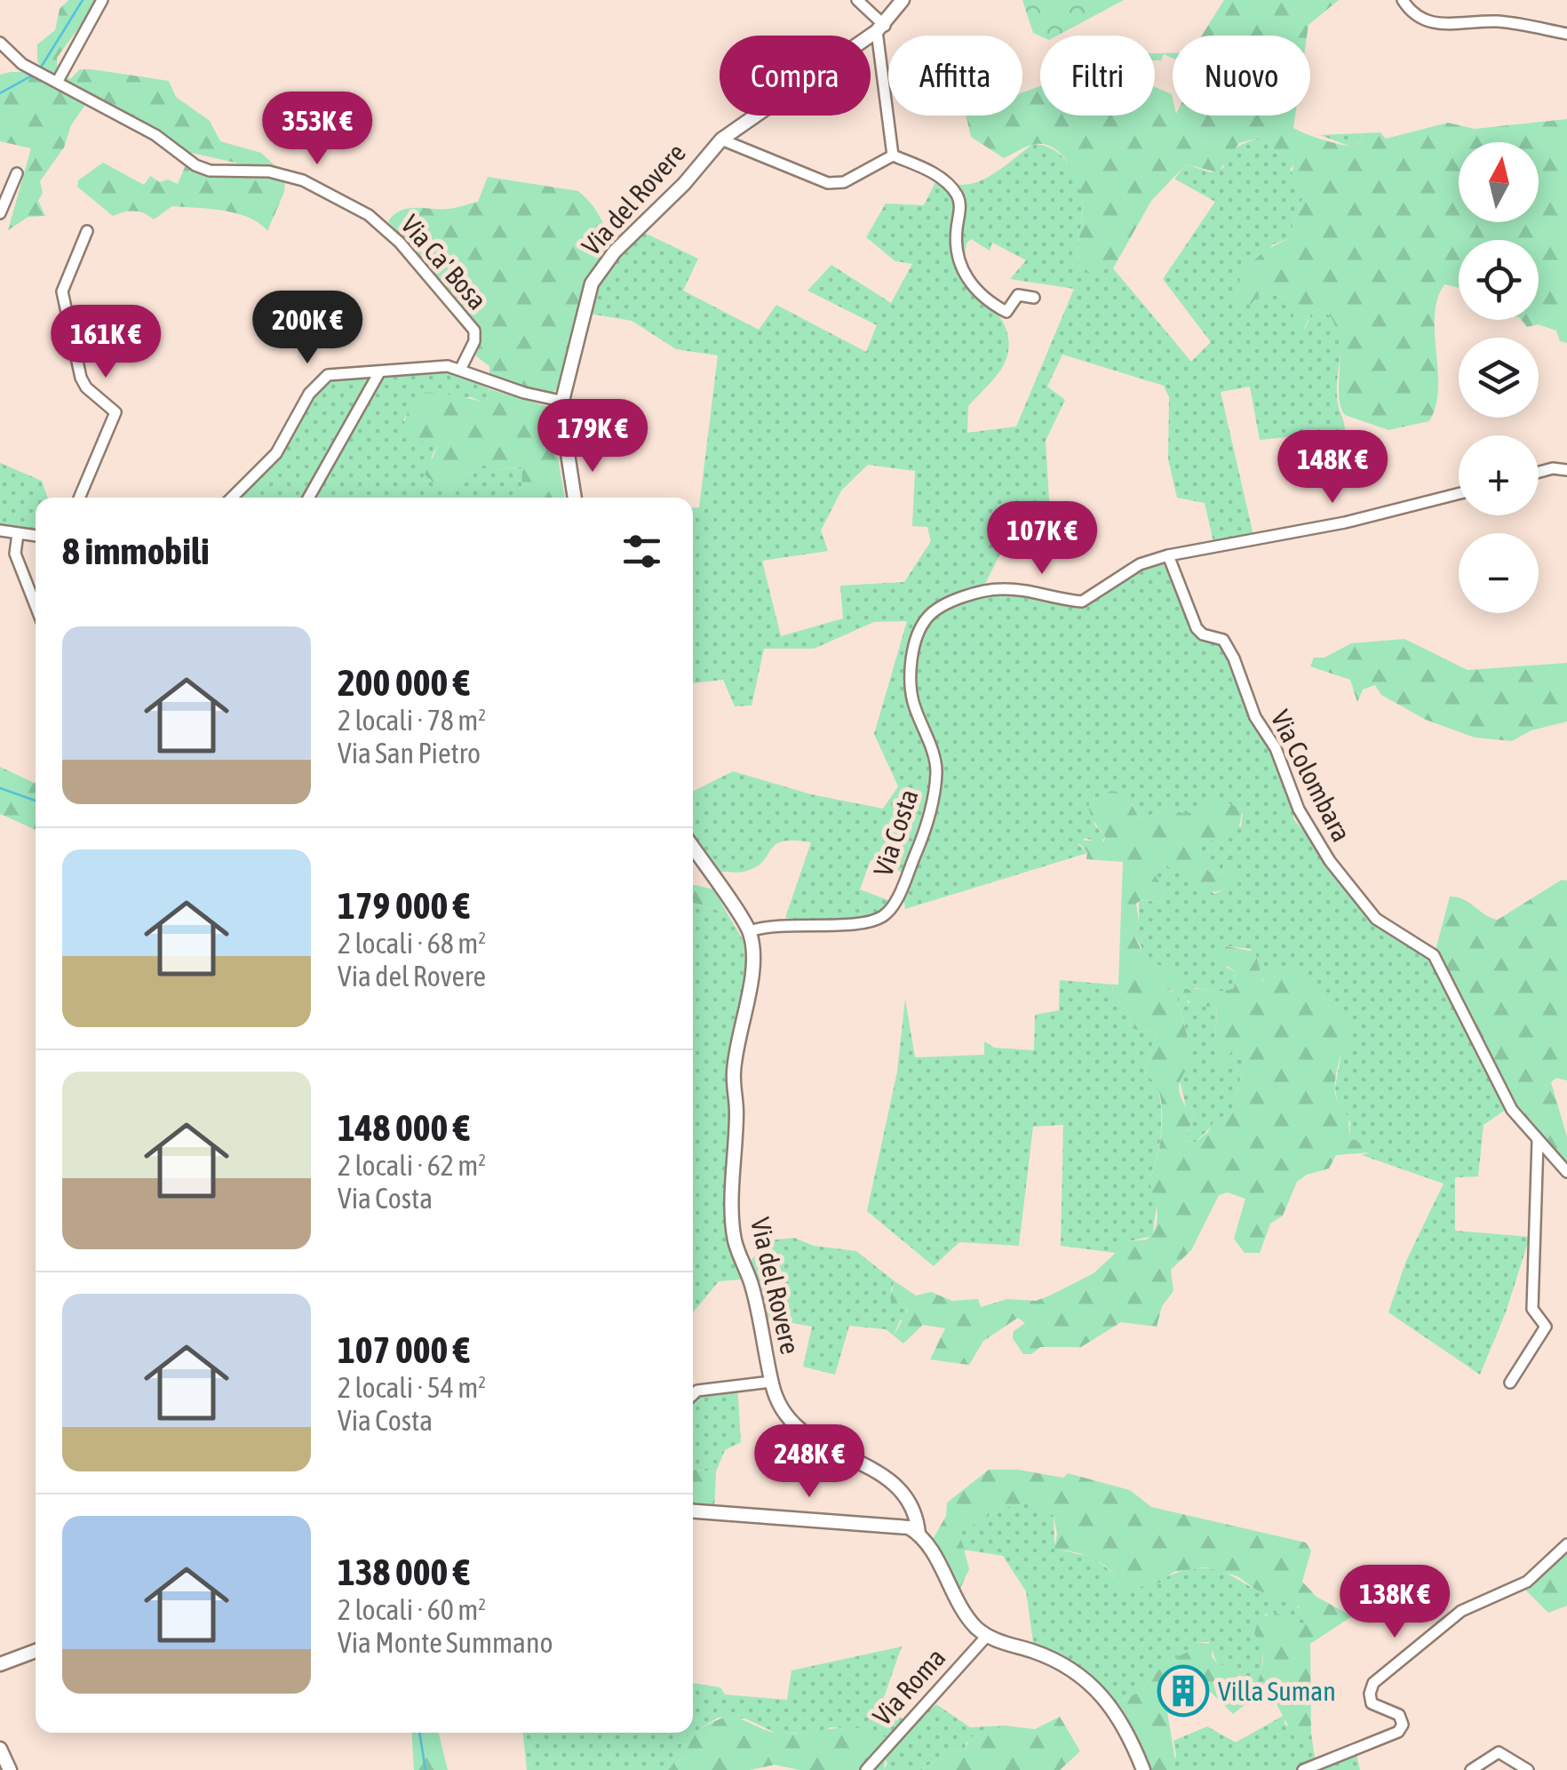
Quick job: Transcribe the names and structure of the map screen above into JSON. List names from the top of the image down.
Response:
{
  "streets": {
    "street": [
      "Via del Rovere",
      "Via Ca' Bosa",
      "Via Colombara",
      "Via Costa",
      "Via Roma"
    ]
  },
  "crossings": [
    ["Via del Rovere", "Via Costa"],
    ["Via Colombara", "Via Costa"]
  ],
  "places": {
    "building": ["Villa Suman"]
  },
  "north": "top",
  "page": {
    "chip": [
      "Compra",
      "Affitta",
      "Filtri",
      "Nuovo"
    ],
    "price": [
      "353K €",
      "200K €",
      "161K €",
      "179K €",
      "148K €",
      "107K €",
      "248K €",
      "138K €"
    ],
    "map_buttons": ["+", "−"],
    "heading": "8 immobili",
    "list": [
      {
        "name": "200 000 €",
        "note": "2 locali · 78 m² · Via San Pietro"
      },
      {
        "name": "179 000 €",
        "note": "2 locali · 68 m² · Via del Rovere"
      },
      {
        "name": "148 000 €",
        "note": "2 locali · 62 m² · Via Costa"
      },
      {
        "name": "107 000 €",
        "note": "2 locali · 54 m² · Via Costa"
      },
      {
        "name": "138 000 €",
        "note": "2 locali · 60 m² · Via Monte Summano"
      }
    ]
  }
}
